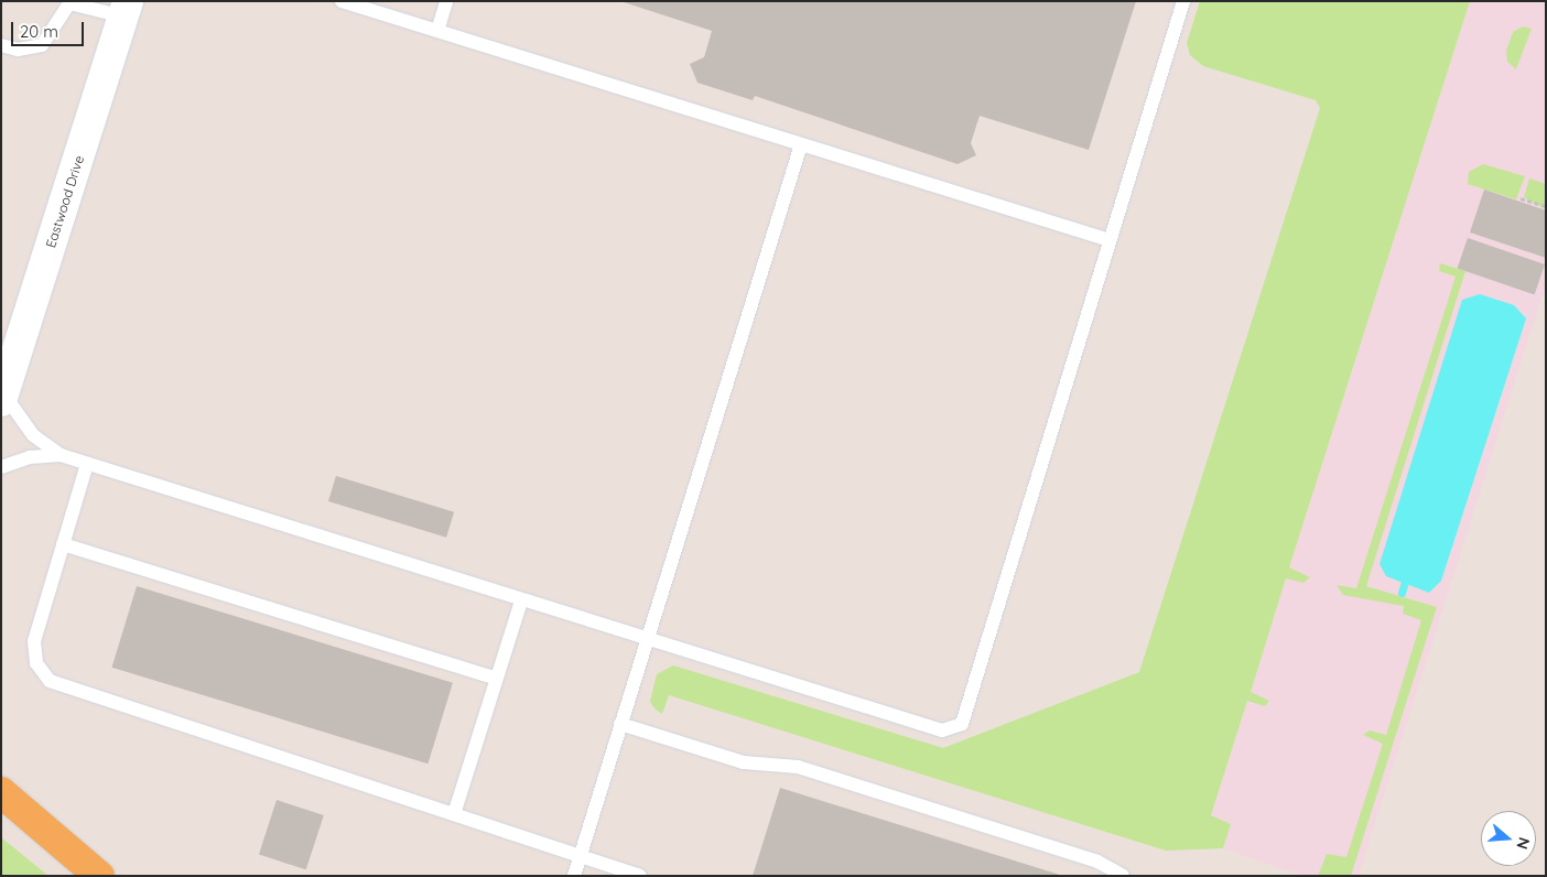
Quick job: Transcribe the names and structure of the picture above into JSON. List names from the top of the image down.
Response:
{
  "streets": {
    "main road": ["Eastwood Drive"]
  },
  "scale_bar": "20 m",
  "north": "right"
}
